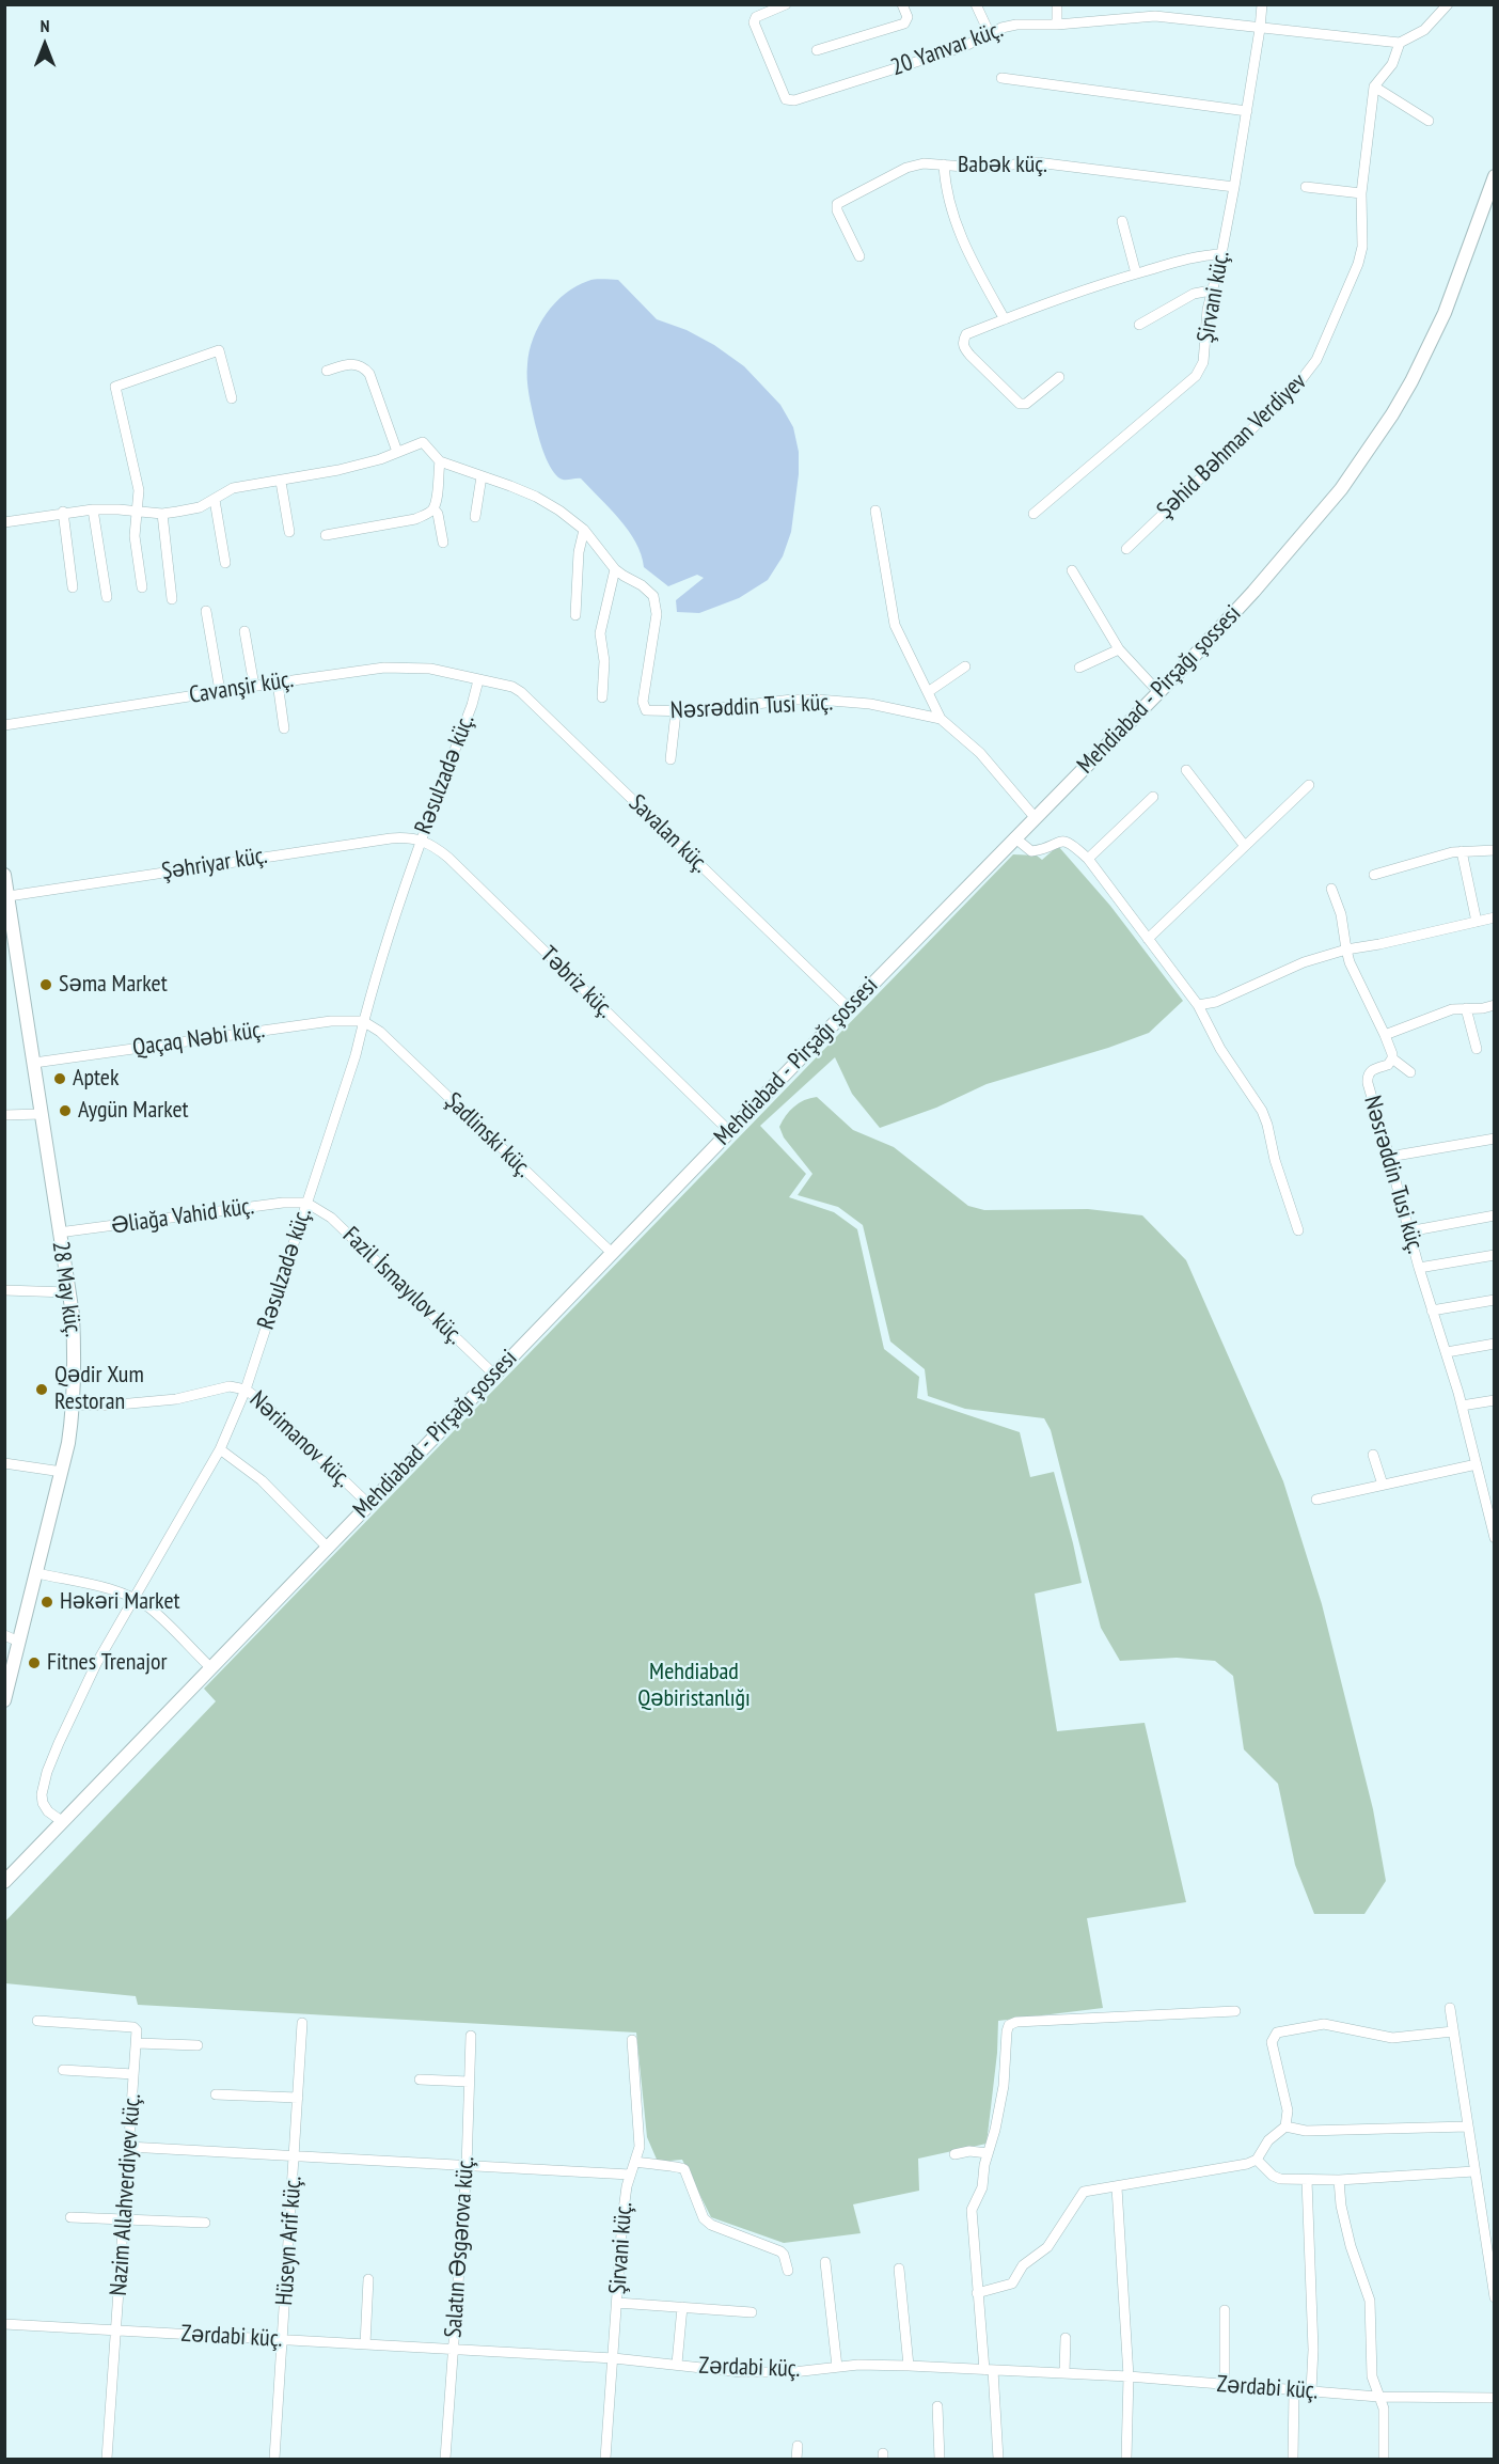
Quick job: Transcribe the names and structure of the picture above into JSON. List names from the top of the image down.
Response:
{
  "streets": {
    "main road": ["Mehdiabad - Pirşağı şossesi", "28 May küç."],
    "street": [
      "20 Yanvar küç.",
      "Babək küç.",
      "Şirvani küç.",
      "Şəhid Bəhman Verdiyev",
      "Cavanşir küç.",
      "Nəsrəddin Tusi küç.",
      "Rəsulzadə küç.",
      "Savalan küç.",
      "Şəhriyar küç.",
      "Təbriz küç.",
      "Qaçaq Nəbi küç.",
      "Şadlinski küç.",
      "Əliağa Vahid küç.",
      "Fazil İsmayılov küç.",
      "Nərimanov küç.",
      "Nazim Allahverdiyev küç.",
      "Hüseyn Arif küç.",
      "Salatın Əsgərova küç.",
      "Zərdabi küç."
    ]
  },
  "crossings": [
    ["20 Yanvar küç.", "Şirvani küç."],
    ["Babək küç.", "Şirvani küç."],
    ["Şirvani küç.", "Zərdabi küç."],
    ["Cavanşir küç.", "Rəsulzadə küç."],
    ["Cavanşir küç.", "Savalan küç."],
    ["Mehdiabad - Pirşağı şossesi", "Nəsrəddin Tusi küç."],
    ["Mehdiabad - Pirşağı şossesi", "Rəsulzadə küç."],
    ["Mehdiabad - Pirşağı şossesi", "Savalan küç."],
    ["Mehdiabad - Pirşağı şossesi", "Təbriz küç."],
    ["Mehdiabad - Pirşağı şossesi", "Şadlinski küç."],
    ["Mehdiabad - Pirşağı şossesi", "Fazil İsmayılov küç."],
    ["Mehdiabad - Pirşağı şossesi", "Nərimanov küç."],
    ["Rəsulzadə küç.", "Savalan küç."],
    ["Rəsulzadə küç.", "Şəhriyar küç."],
    ["Rəsulzadə küç.", "Təbriz küç."],
    ["Rəsulzadə küç.", "Qaçaq Nəbi küç."],
    ["Rəsulzadə küç.", "Şadlinski küç."],
    ["Rəsulzadə küç.", "Əliağa Vahid küç."],
    ["Rəsulzadə küç.", "Fazil İsmayılov küç."],
    ["Rəsulzadə küç.", "Nərimanov küç."],
    ["Şəhriyar küç.", "Təbriz küç."],
    ["Şəhriyar küç.", "28 May küç."],
    ["Qaçaq Nəbi küç.", "Şadlinski küç."],
    ["Qaçaq Nəbi küç.", "28 May küç."],
    ["Əliağa Vahid küç.", "Fazil İsmayılov küç."],
    ["Əliağa Vahid küç.", "28 May küç."],
    ["28 May küç.", "Nərimanov küç."],
    ["Nazim Allahverdiyev küç.", "Zərdabi küç."],
    ["Hüseyn Arif küç.", "Zərdabi küç."],
    ["Salatın Əsgərova küç.", "Zərdabi küç."]
  ],
  "parks": ["Mehdiabad Qəbiristanlığı"],
  "places": [
    "Səma Market",
    "Aptek",
    "Aygün Market",
    "Qədir Xum Restoran",
    "Həkəri Market",
    "Fitnes Trenajor"
  ],
  "north": "top"
}
